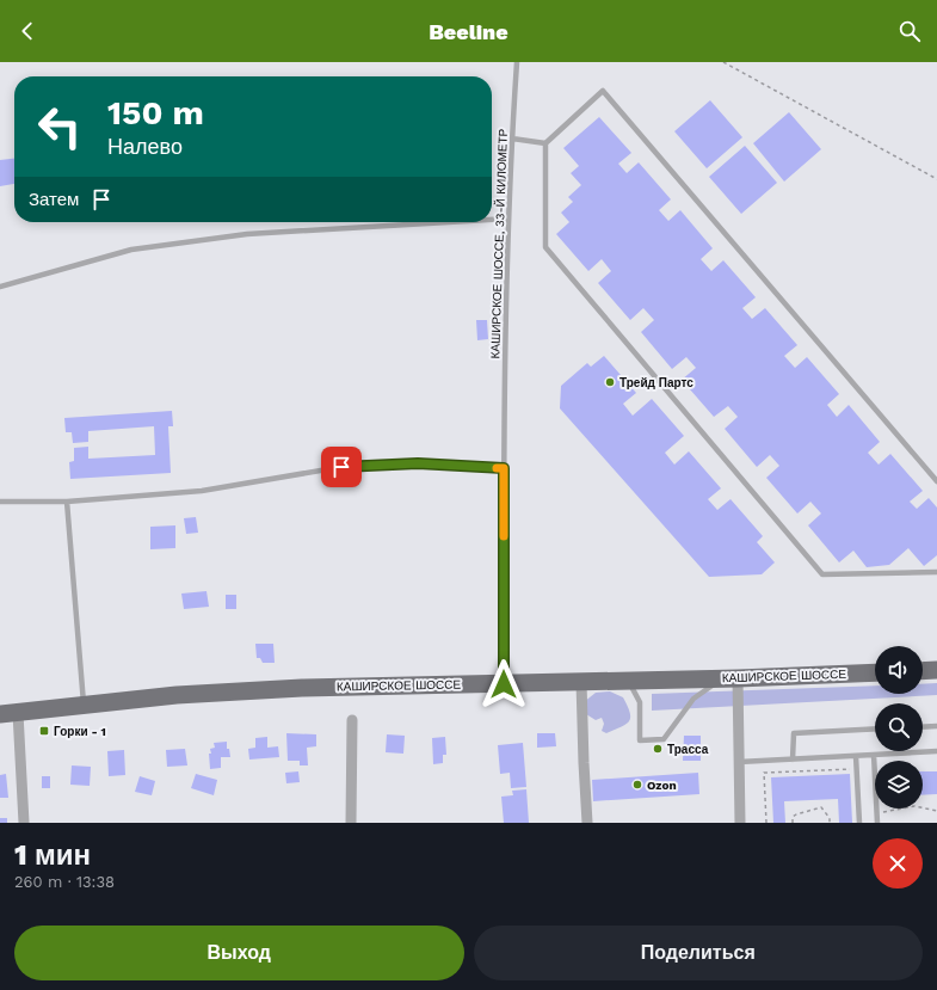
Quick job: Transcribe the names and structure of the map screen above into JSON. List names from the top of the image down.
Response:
{
  "streets": {
    "main road": ["КАШИРСКОЕ ШОССЕ"],
    "lane": ["КАШИРСКОЕ ШОССЕ, 33-Й КИЛОМЕТР"]
  },
  "crossings": [
    ["КАШИРСКОЕ ШОССЕ, 33-Й КИЛОМЕТР", "КАШИРСКОЕ ШОССЕ"]
  ],
  "places": {
    "other": ["Трейд Партс", "Трасса", "Ozon"],
    "transit": ["Горки - 1"]
  },
  "page": {
    "header": "Beeline",
    "turn": ["150 m", "Налево"],
    "then": "Затем",
    "heading": ["1 мин", "260 m · 13:38"],
    "buttons": ["Выход", "Поделиться"]
  }
}
